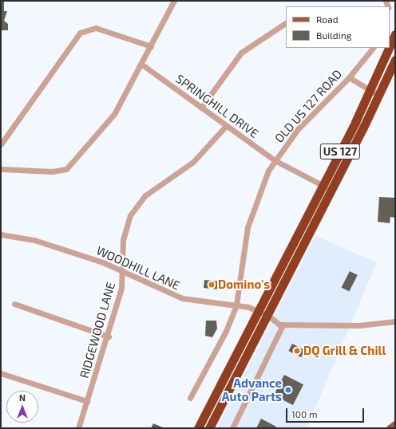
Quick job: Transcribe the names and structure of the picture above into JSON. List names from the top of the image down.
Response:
{
  "streets": {
    "highway": ["US 127"],
    "street": [
      "SPRINGHILL DRIVE",
      "OLD US 127 ROAD",
      "WOODHILL LANE",
      "RIDGEWOOD LANE"
    ]
  },
  "crossings": [
    ["SPRINGHILL DRIVE", "OLD US 127 ROAD"],
    ["SPRINGHILL DRIVE", "US 127"],
    ["SPRINGHILL DRIVE", "RIDGEWOOD LANE"],
    ["OLD US 127 ROAD", "WOODHILL LANE"],
    ["US 127", "WOODHILL LANE"],
    ["WOODHILL LANE", "RIDGEWOOD LANE"]
  ],
  "places": ["Domino's", "DQ Grill & Chill", "Advance Auto Parts"],
  "legend": ["Road", "Building"],
  "scale_bar": "100 m",
  "north": "top"
}
